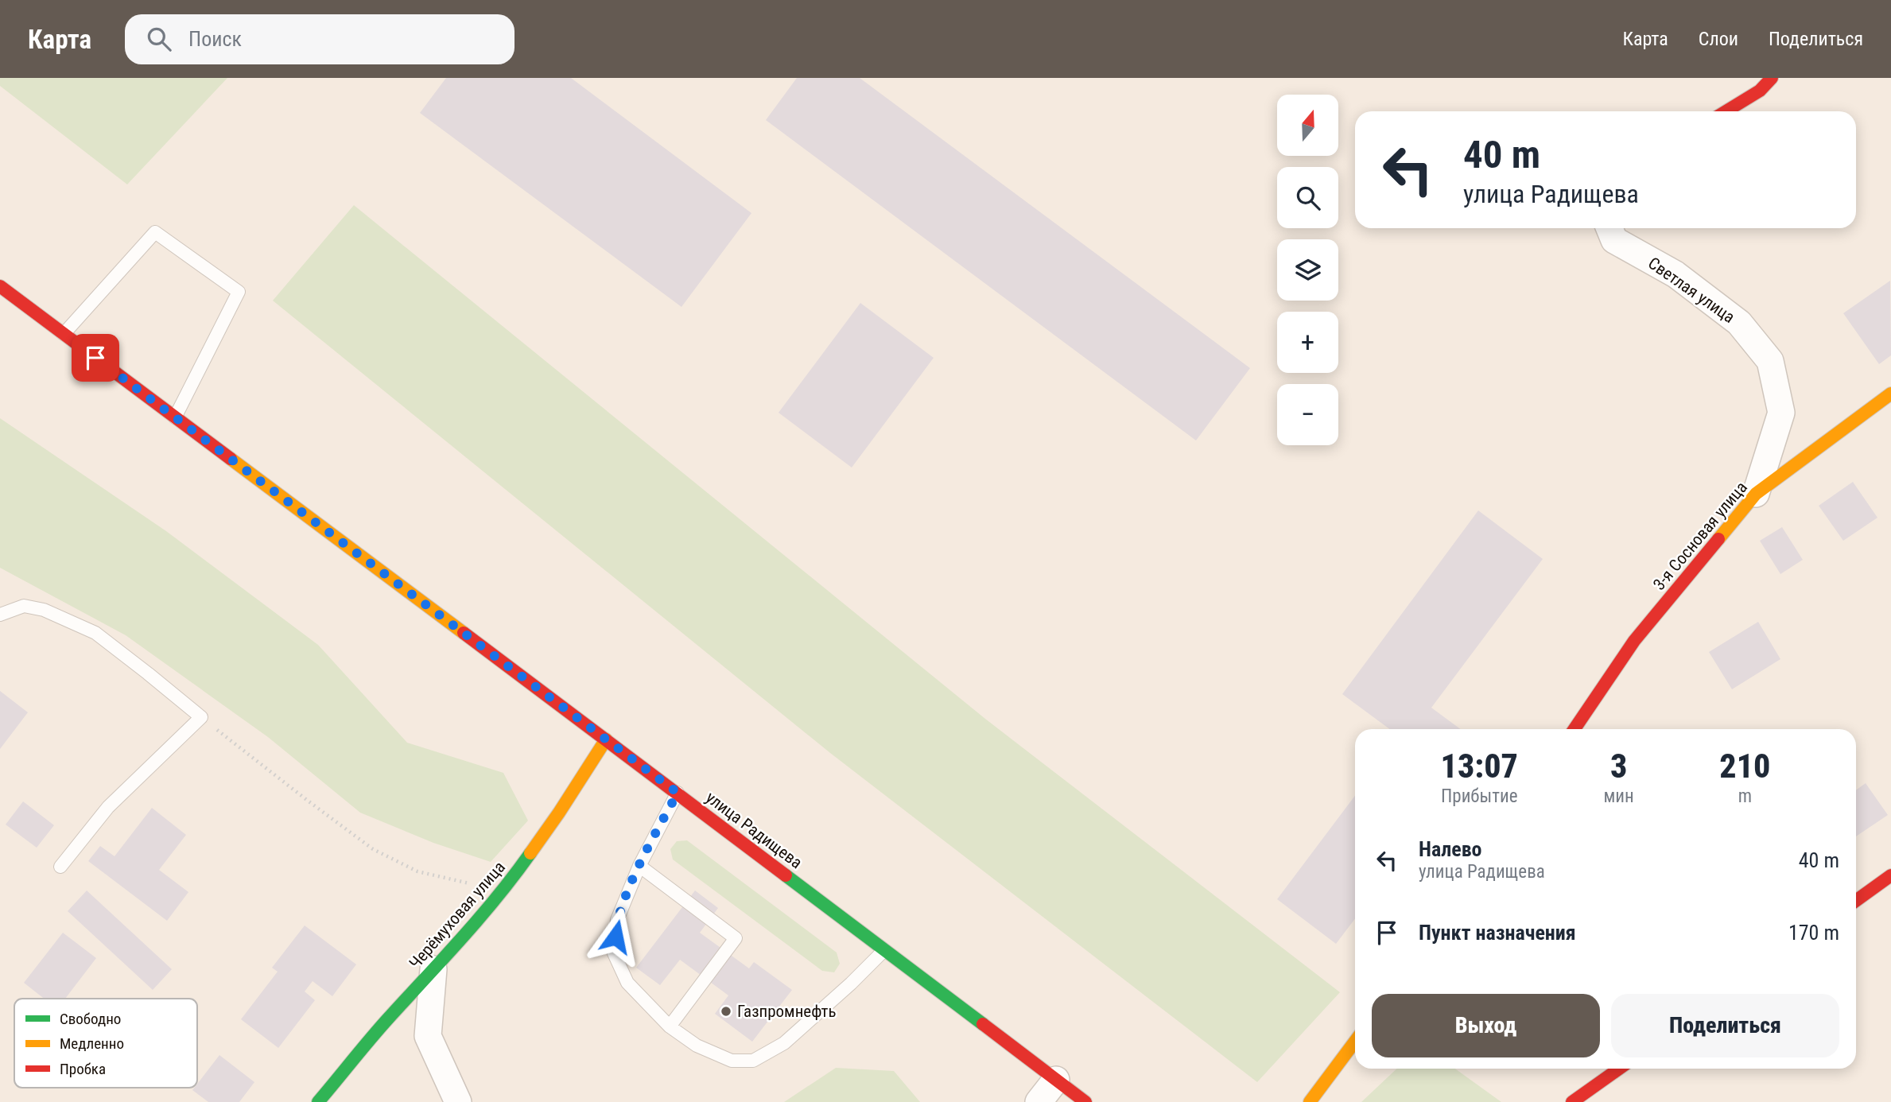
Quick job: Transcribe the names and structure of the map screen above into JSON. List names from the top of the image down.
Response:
{
  "streets": {
    "main road": ["3-я Сосновая улица", "улица Радищева", "Черёмуховая улица"],
    "street": ["Светлая улица"]
  },
  "crossings": [
    ["Светлая улица", "3-я Сосновая улица"],
    ["улица Радищева", "Черёмуховая улица"]
  ],
  "places": ["Газпромнефть"],
  "legend": ["Свободно", "Медленно", "Пробка"],
  "north": "top",
  "page": {
    "header": "Карта",
    "search": "Поиск",
    "nav": ["Карта", "Слои", "Поделиться"],
    "map_buttons": ["+", "−"],
    "turn": ["40 m", "улица Радищева"],
    "eta": [
      "13:07",
      "Прибытие",
      "3",
      "мин",
      "210",
      "m"
    ],
    "list": [
      {
        "name": "Налево",
        "note": "улица Радищева",
        "value": "40 m"
      },
      {
        "name": "Пункт назначения",
        "value": "170 m"
      }
    ],
    "buttons": ["Выход", "Поделиться"]
  }
}
